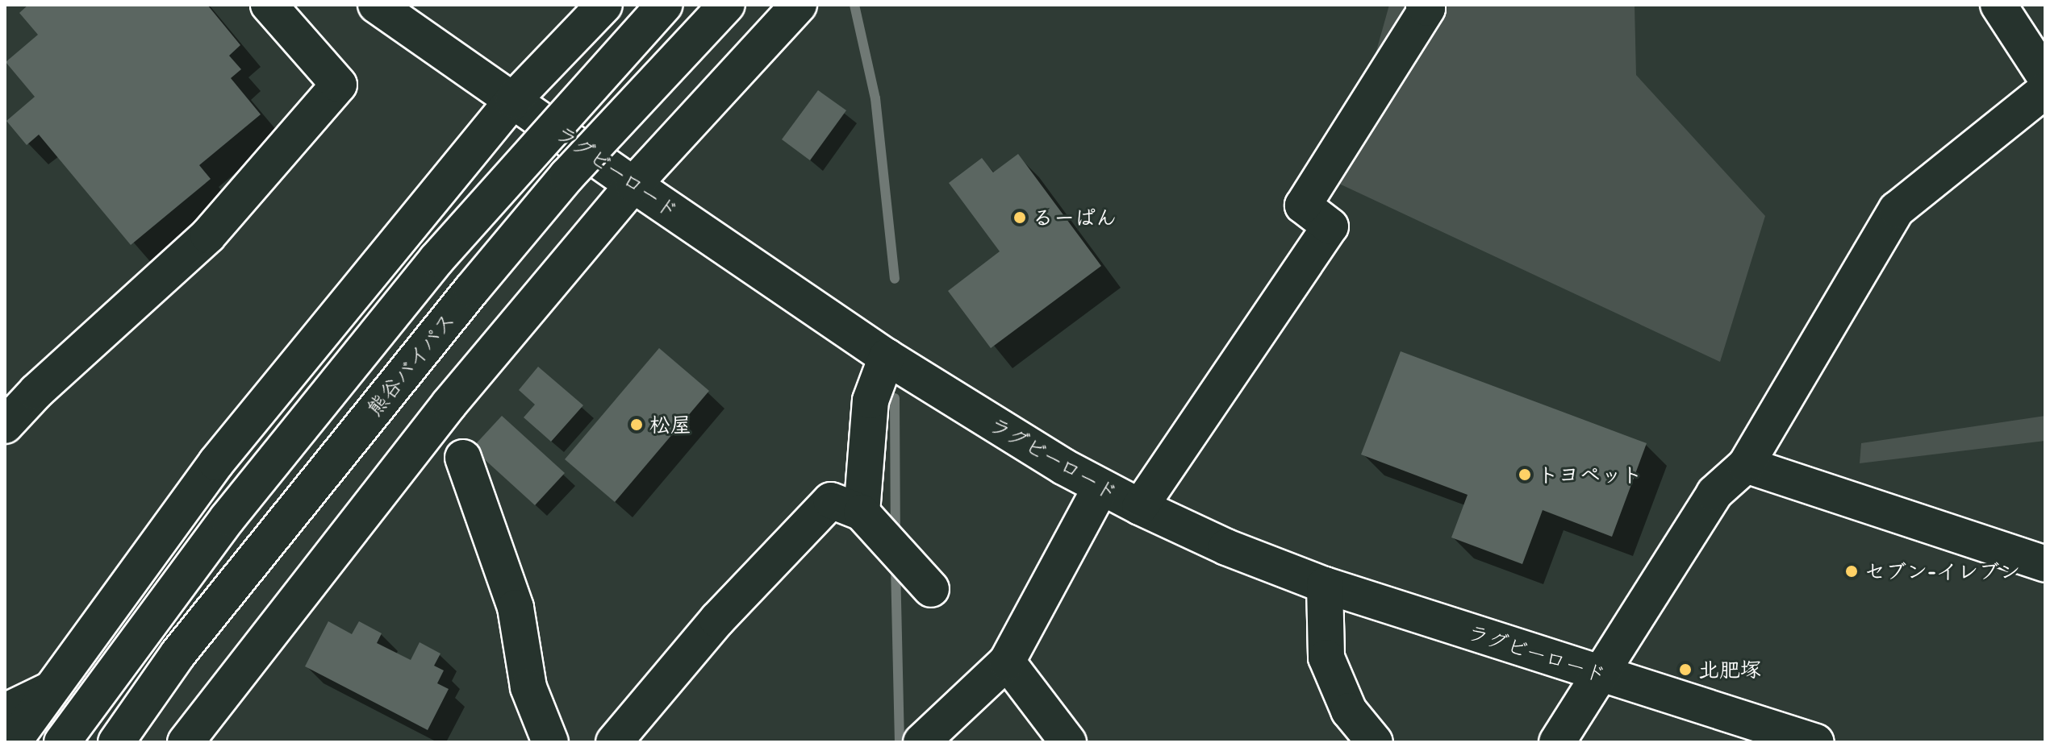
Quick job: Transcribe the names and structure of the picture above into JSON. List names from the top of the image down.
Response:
{
  "streets": {
    "main road": ["ラグビーロード", "熊谷バイパス"]
  },
  "places": [
    "るーぱん",
    "松屋",
    "トヨペット",
    "セブン-イレブン",
    "北肥塚"
  ]
}
